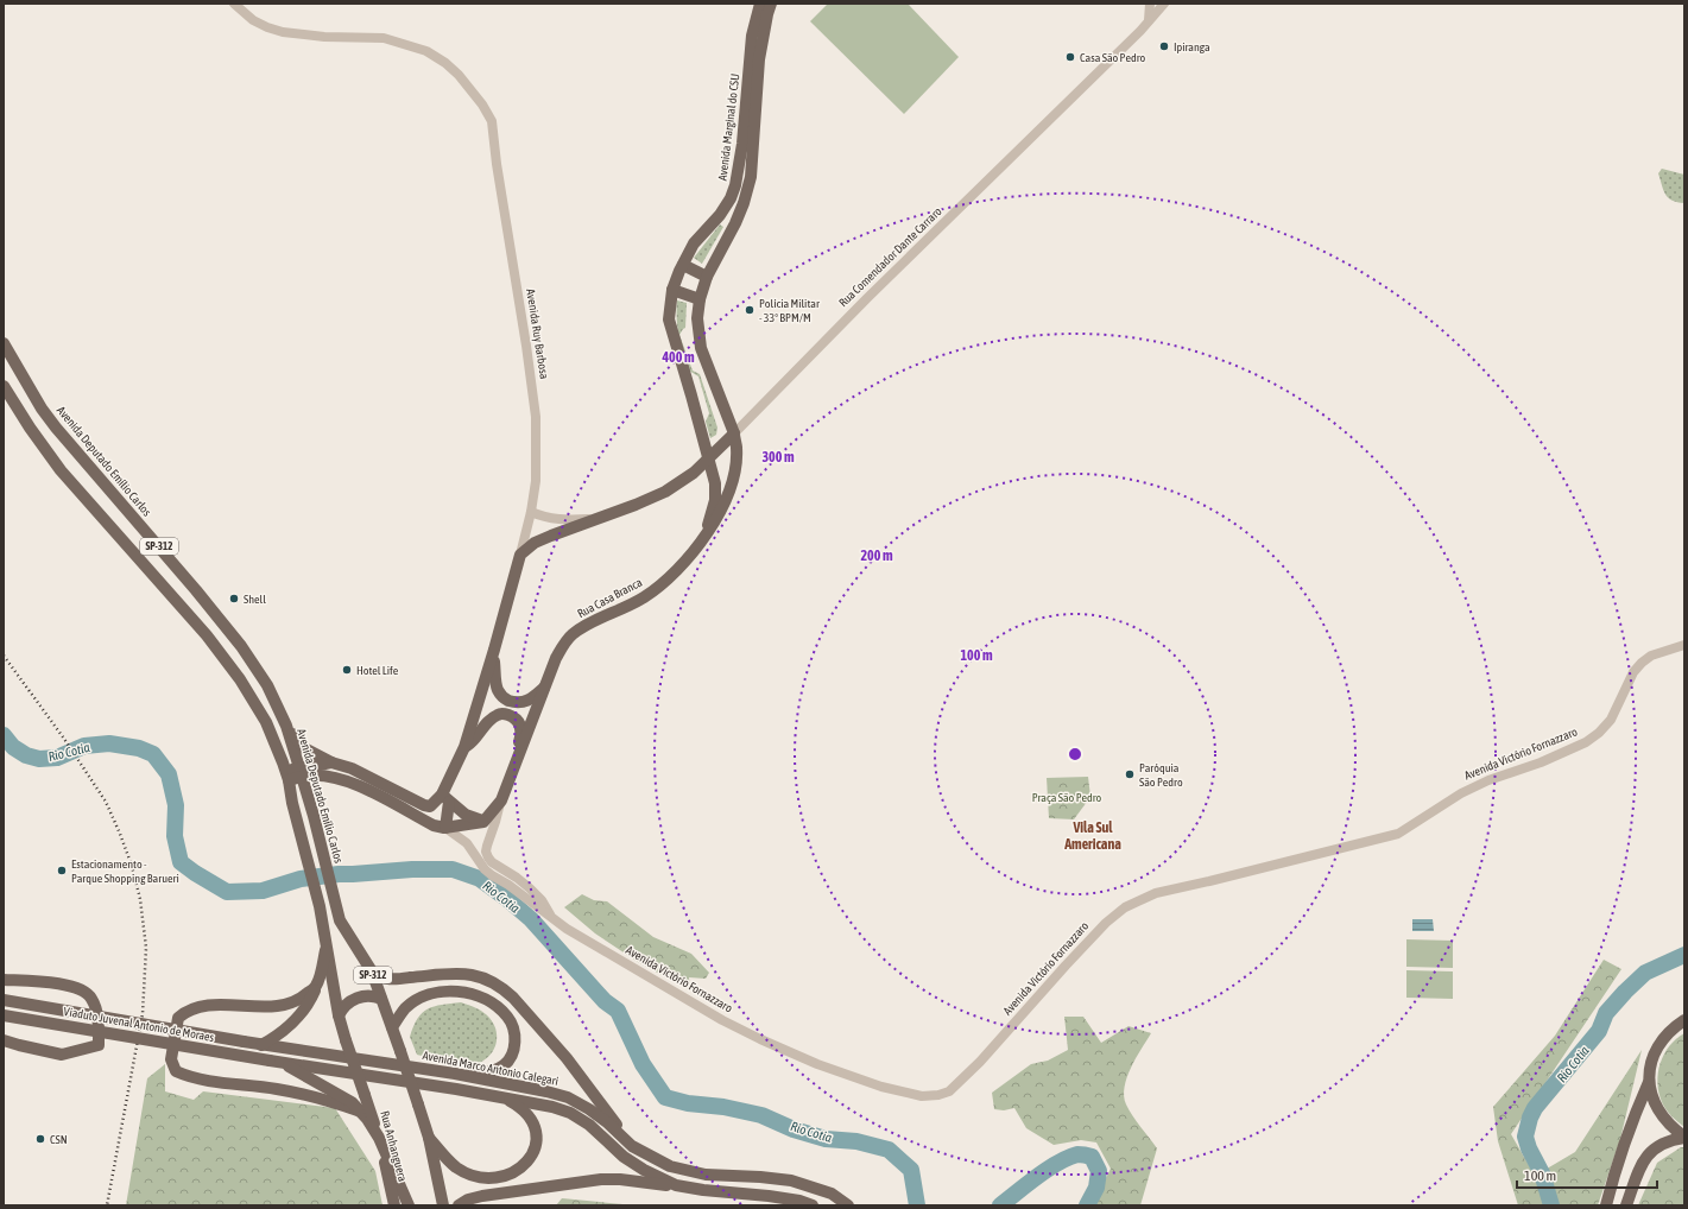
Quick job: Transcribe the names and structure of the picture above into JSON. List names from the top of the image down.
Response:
{
  "streets": {
    "main road": [
      "Avenida Marginal do CSU",
      "Rua Comendador Dante Carraro",
      "Avenida Ruy Barbosa",
      "Avenida Deputado Emílio Carlos",
      "SP-312",
      "Rua Casa Branca",
      "Avenida Victório Fornazzaro",
      "Viaduto Juvenal Antonio de Moraes",
      "Avenida Marco Antonio Calegari",
      "Rua Anhanguera"
    ]
  },
  "crossings": [
    ["Avenida Marginal do CSU", "Rua Comendador Dante Carraro"],
    ["Avenida Marginal do CSU", "Rua Casa Branca"],
    ["Rua Comendador Dante Carraro", "Avenida Ruy Barbosa"],
    ["Rua Comendador Dante Carraro", "Rua Casa Branca"],
    ["Avenida Ruy Barbosa", "Avenida Victório Fornazzaro"],
    ["Avenida Deputado Emílio Carlos", "SP-312"],
    ["Avenida Deputado Emílio Carlos", "Avenida Victório Fornazzaro"],
    ["SP-312", "Rua Anhanguera"],
    ["Viaduto Juvenal Antonio de Moraes", "Avenida Marco Antonio Calegari"]
  ],
  "districts": ["Vila Sul Americana"],
  "water": ["Rio Cotia"],
  "parks": ["Praça São Pedro"],
  "places": [
    "Ipiranga",
    "Casa São Pedro",
    "Polícia Militar - 33º BPM/M",
    "Shell",
    "Hotel Life",
    "Paróquia São Pedro",
    "Estacionamento - Parque Shopping Barueri",
    "CSN"
  ],
  "scale_bar": "100 m",
  "rings": [
    "400 m",
    "300 m",
    "200 m",
    "100 m"
  ]
}
